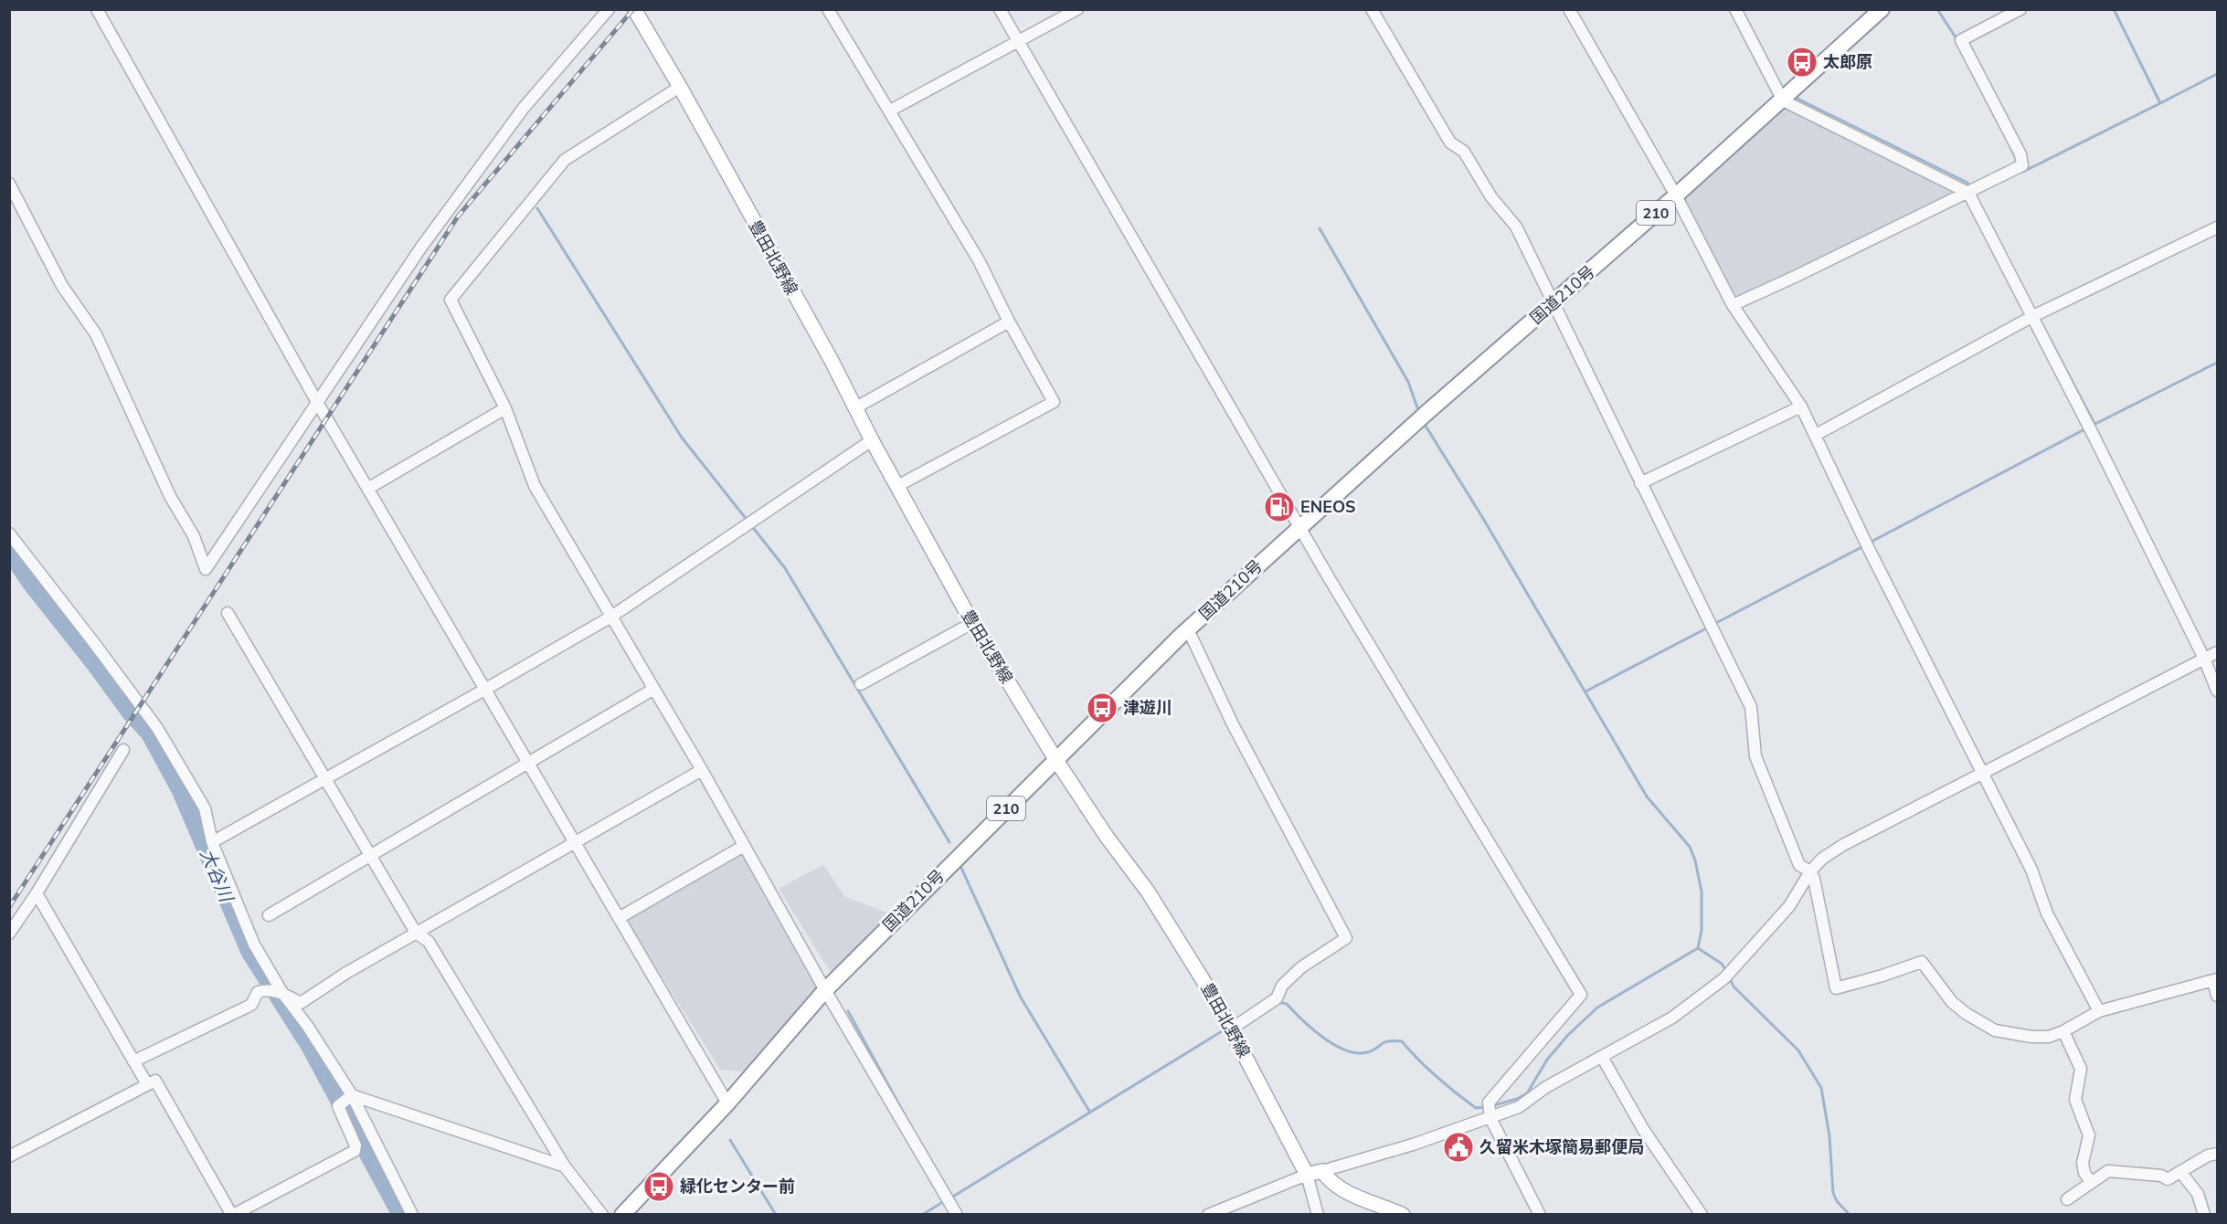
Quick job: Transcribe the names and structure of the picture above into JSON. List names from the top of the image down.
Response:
{
  "streets": {
    "highway": ["210", "国道210号"],
    "main road": ["豊田北野線"]
  },
  "crossings": [
    ["豊田北野線", "国道210号"]
  ],
  "water": ["大谷川"],
  "places": {
    "bus stop": ["太郎原", "津遊川", "緑化センター前"],
    "fuel station": ["ENEOS"],
    "public building": ["久留米木塚簡易郵便局"]
  }
}
